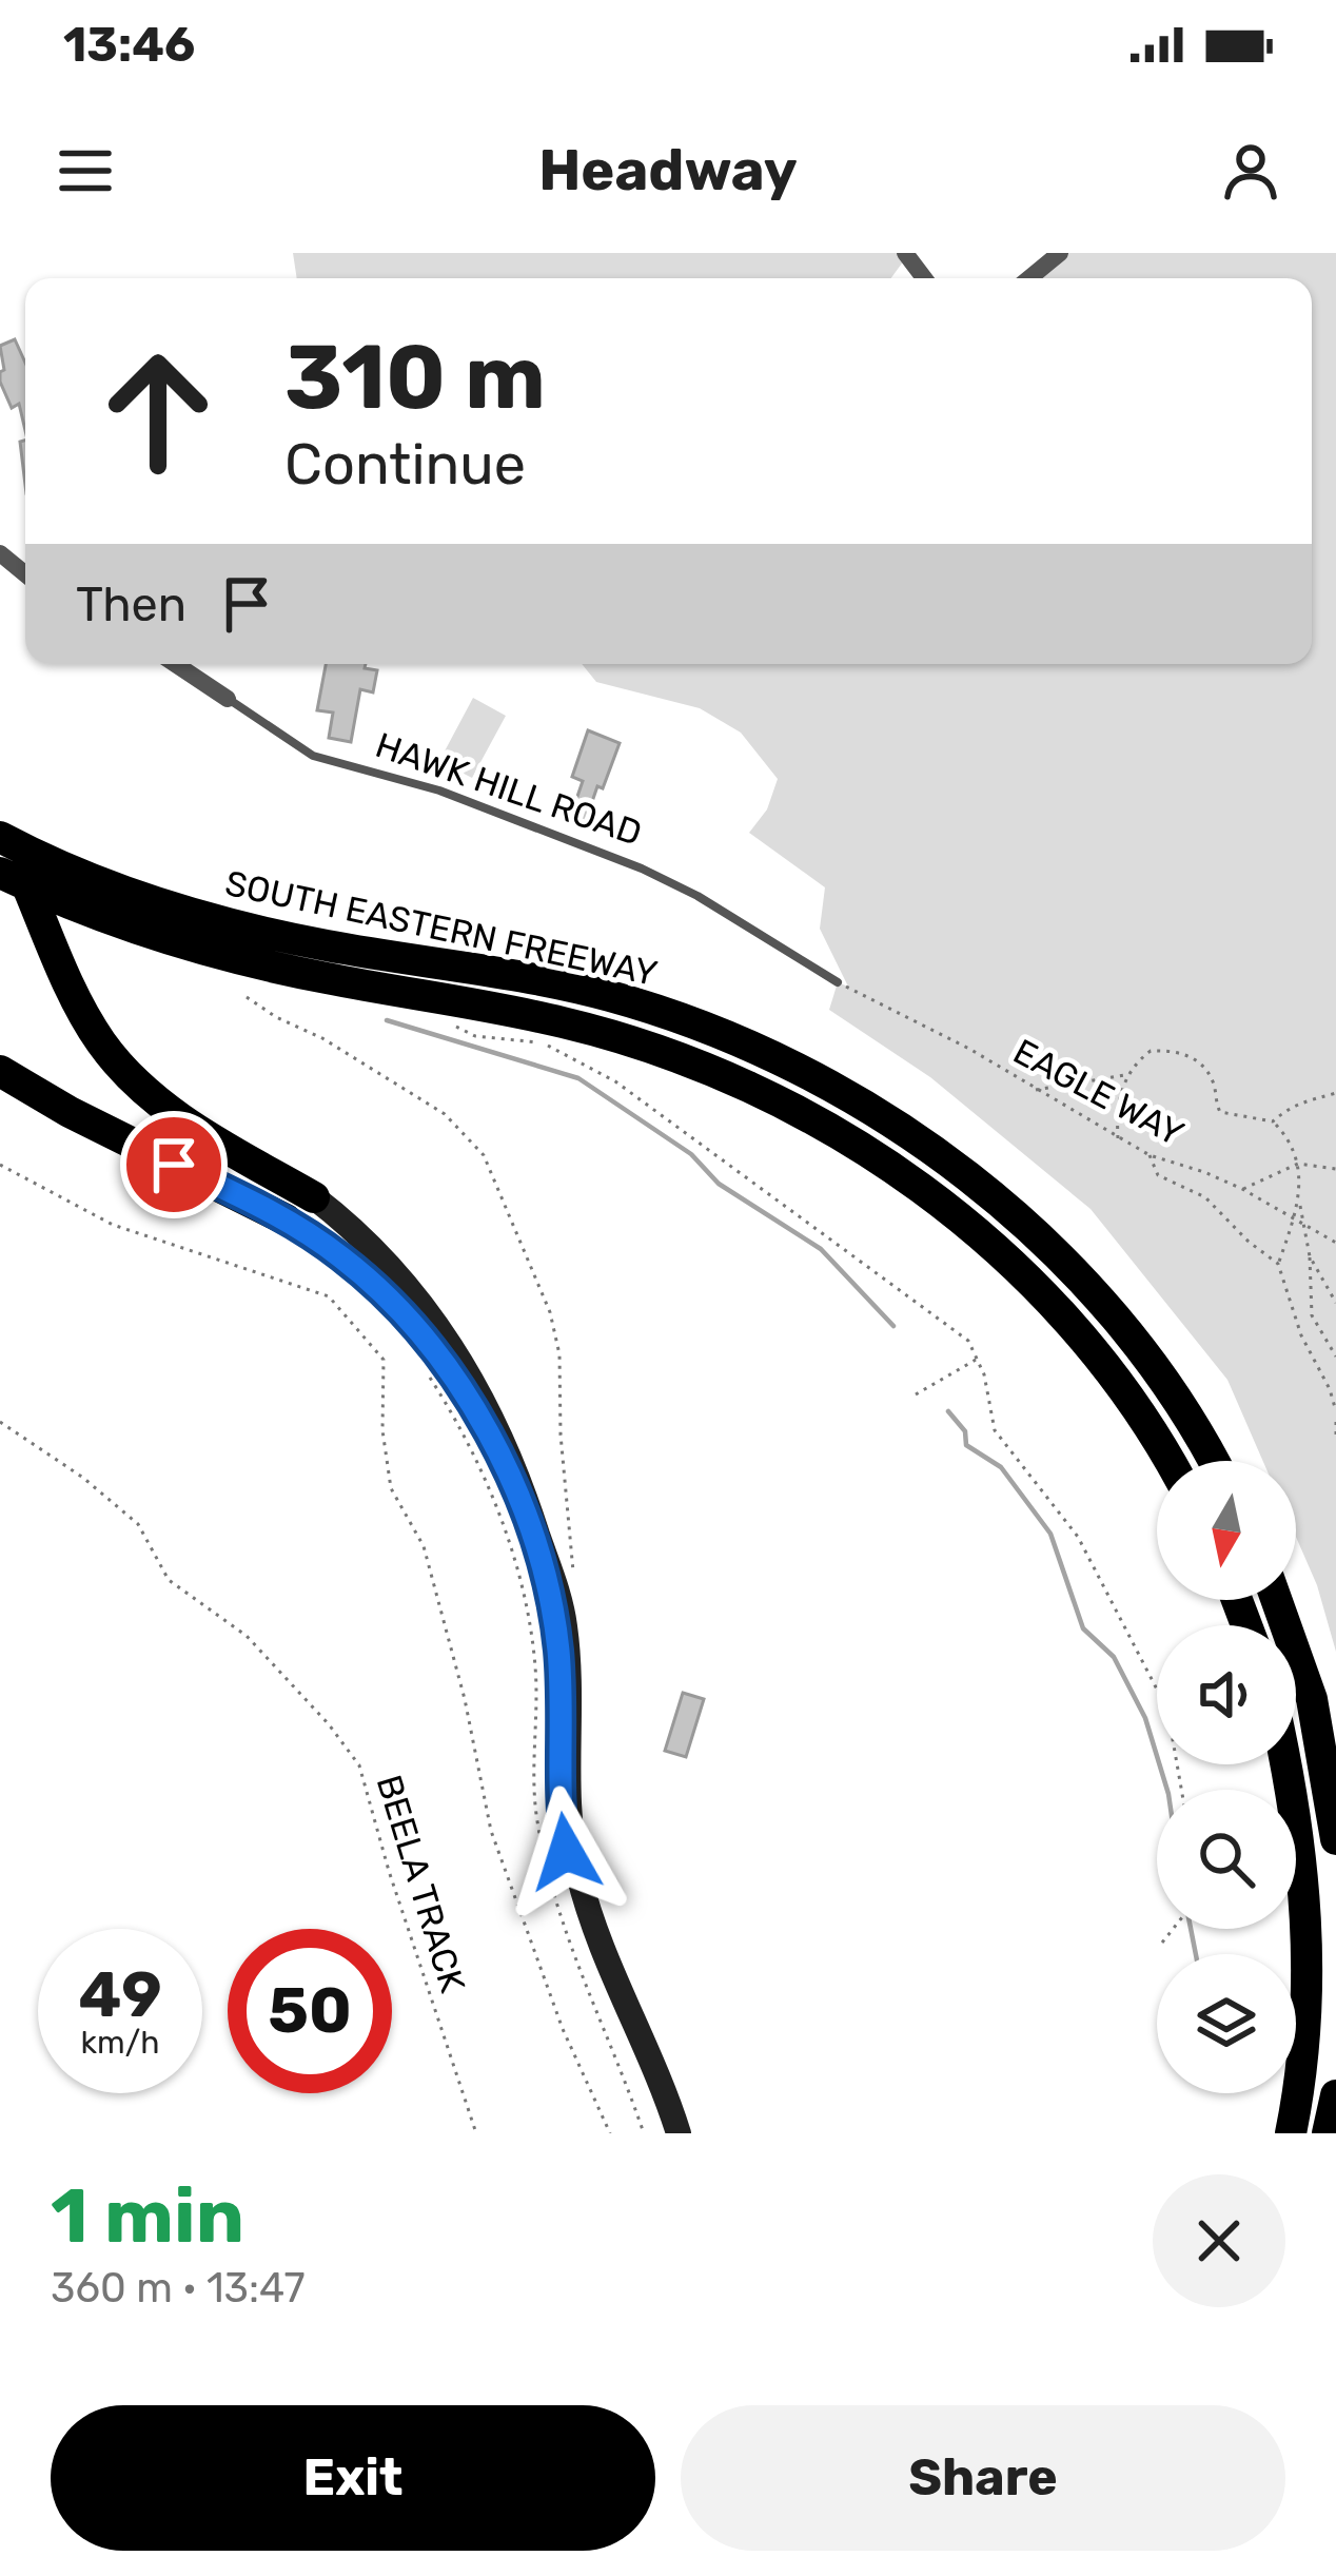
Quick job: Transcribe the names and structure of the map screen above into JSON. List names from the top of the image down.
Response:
{
  "streets": {
    "highway": ["SOUTH EASTERN FREEWAY"],
    "street": ["HAWK HILL ROAD"],
    "path": ["EAGLE WAY", "BEELA TRACK"]
  },
  "crossings": [
    ["HAWK HILL ROAD", "EAGLE WAY"]
  ],
  "north": "bottom",
  "page": {
    "status": "13:46",
    "header": "Headway",
    "turn": ["310 m", "Continue"],
    "then": "Then",
    "speed": "49 km/h",
    "limit": "50",
    "heading": ["1 min", "360 m · 13:47"],
    "buttons": ["Exit", "Share"]
  }
}
